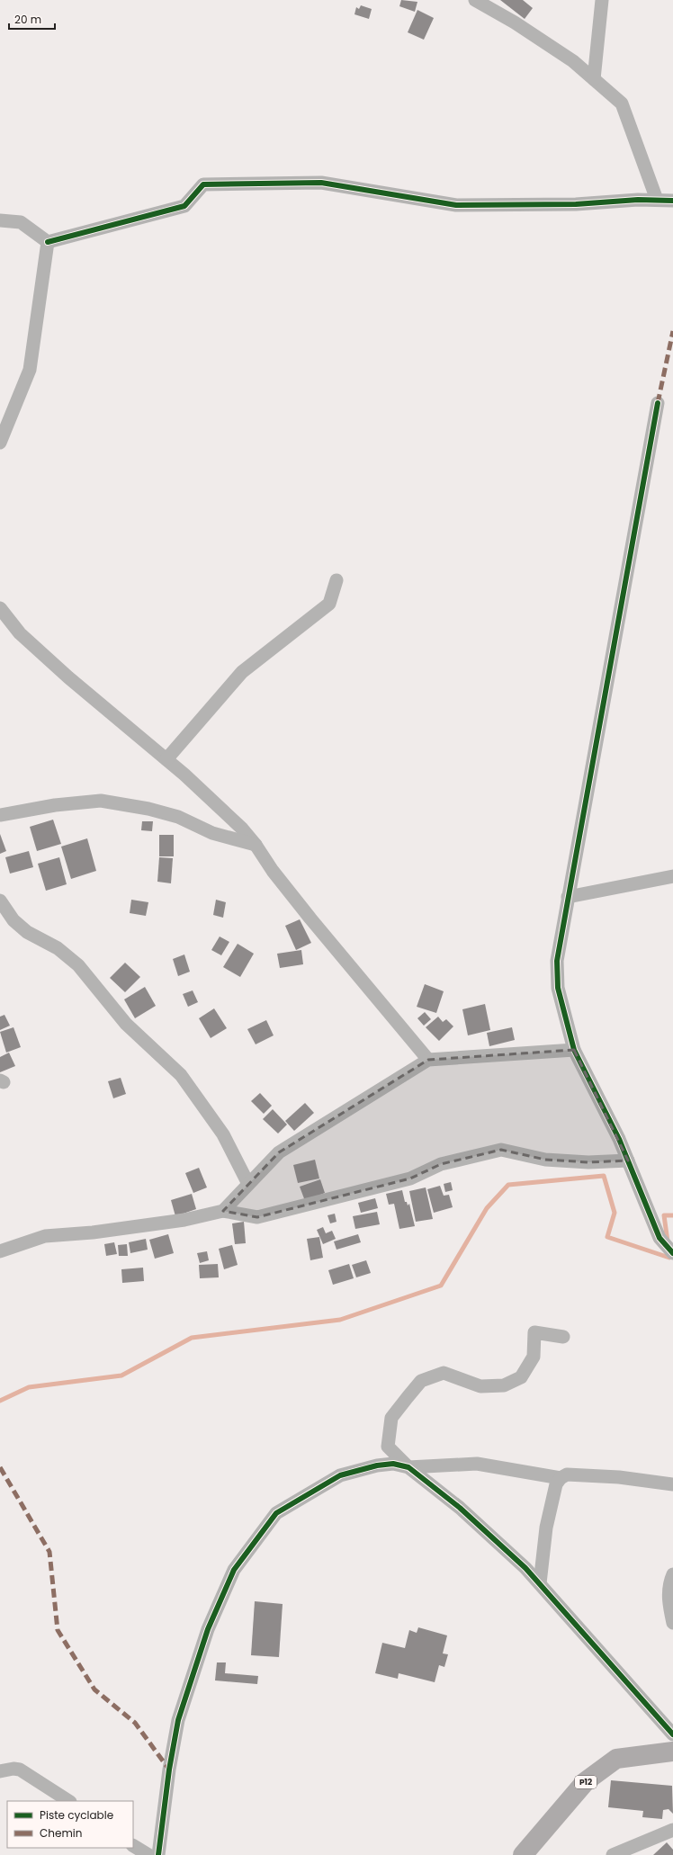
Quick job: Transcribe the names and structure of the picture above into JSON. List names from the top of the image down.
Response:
{
  "streets": {
    "main road": ["P12"]
  },
  "legend": ["Piste cyclable", "Chemin"],
  "scale_bar": "20 m"
}
